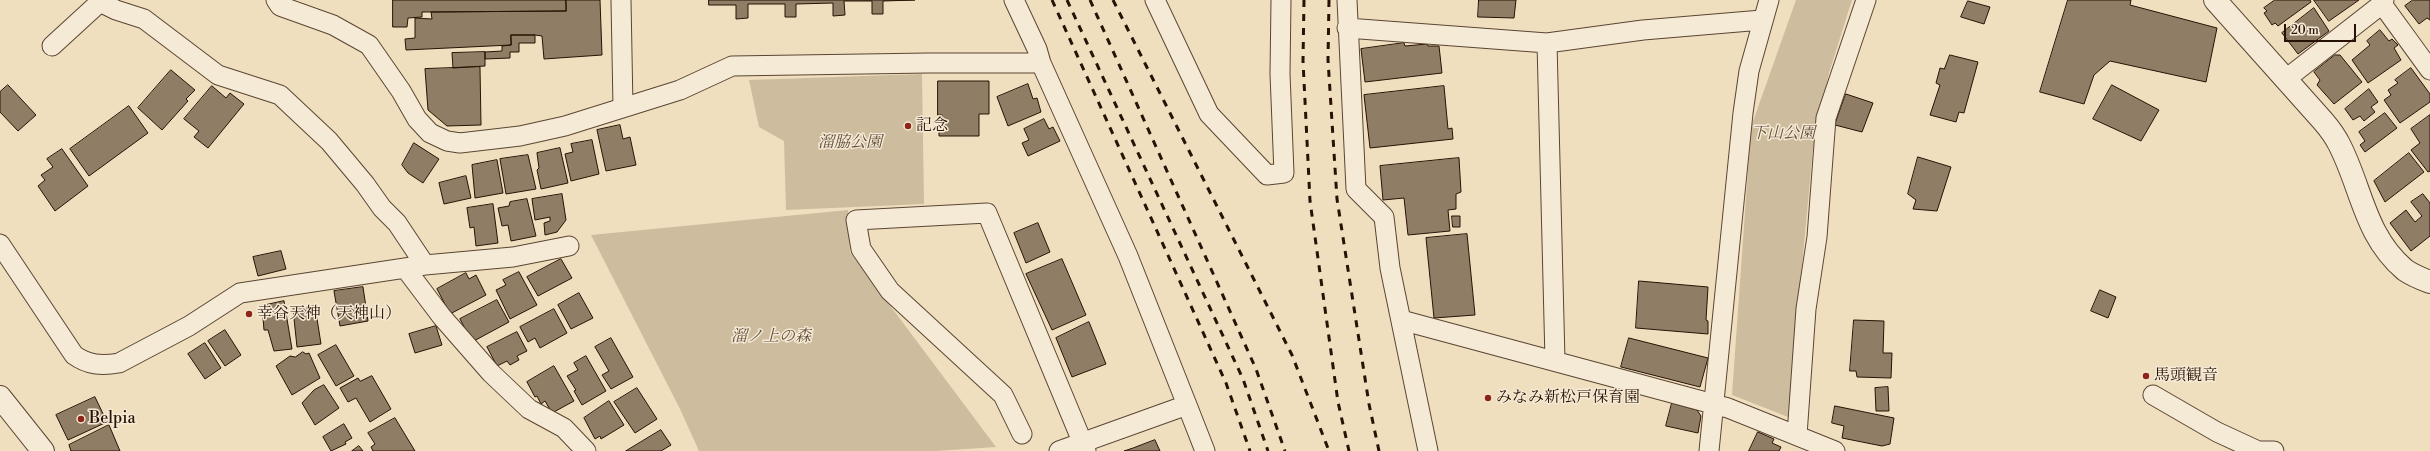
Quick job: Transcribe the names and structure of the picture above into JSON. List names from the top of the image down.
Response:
{
  "parks": ["下山公園", "溜脇公園", "溜ノ上の森"],
  "places": [
    "記念",
    "幸谷天神（天神山）",
    "馬頭観音",
    "みなみ新松戸保育園",
    "Belpia"
  ],
  "scale_bar": "20 m"
}
